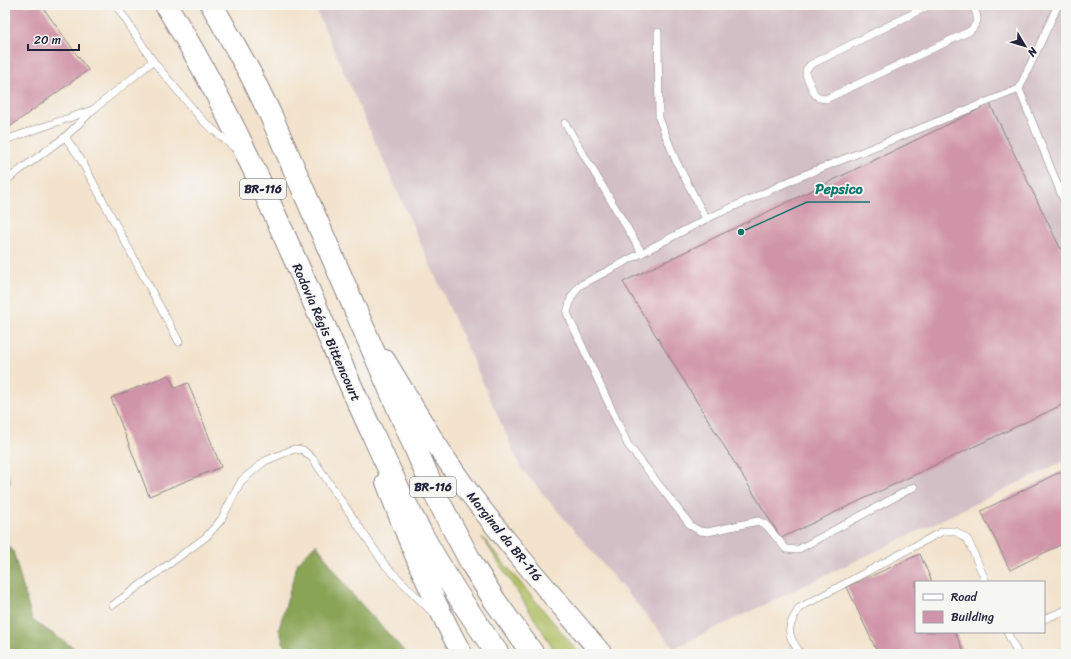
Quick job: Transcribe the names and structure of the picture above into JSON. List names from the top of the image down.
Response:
{
  "streets": {
    "highway": ["BR-116", "Rodovia Régis Bittencourt"],
    "main road": ["Marginal da BR-116"]
  },
  "crossings": [
    ["BR-116", "Rodovia Régis Bittencourt"],
    ["BR-116", "Marginal da BR-116"]
  ],
  "places": ["Pepsico"],
  "legend": ["Road", "Building"],
  "scale_bar": "20 m",
  "north": "bottom right"
}
